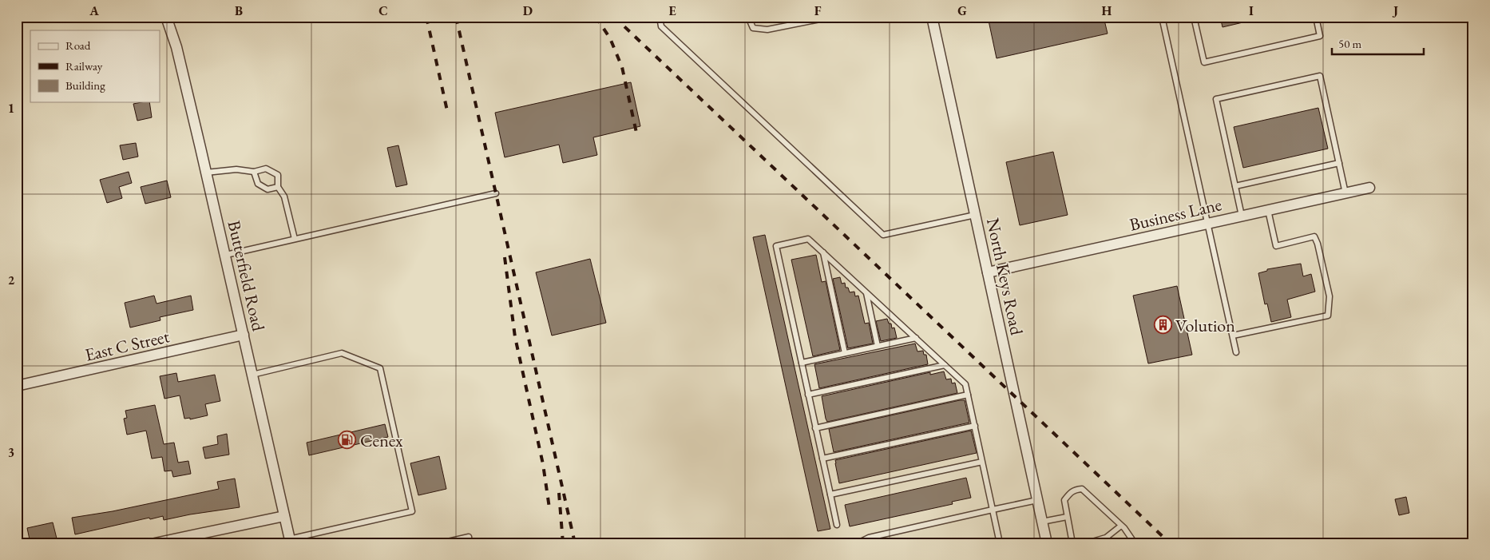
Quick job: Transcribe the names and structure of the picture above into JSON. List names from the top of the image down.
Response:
{
  "streets": {
    "street": [
      "Business Lane",
      "Butterfield Road",
      "North Keys Road",
      "East C Street"
    ]
  },
  "crossings": [
    ["Business Lane", "North Keys Road"],
    ["Butterfield Road", "East C Street"]
  ],
  "places": {
    "building": ["Volution"],
    "fuel station": ["Cenex"]
  },
  "legend": ["Road", "Railway", "Building"],
  "scale_bar": "50 m",
  "grid": {
    "columns": [
      "A",
      "B",
      "C",
      "D",
      "E",
      "F",
      "G",
      "H",
      "I",
      "J"
    ],
    "rows": ["1", "2", "3"]
  }
}
